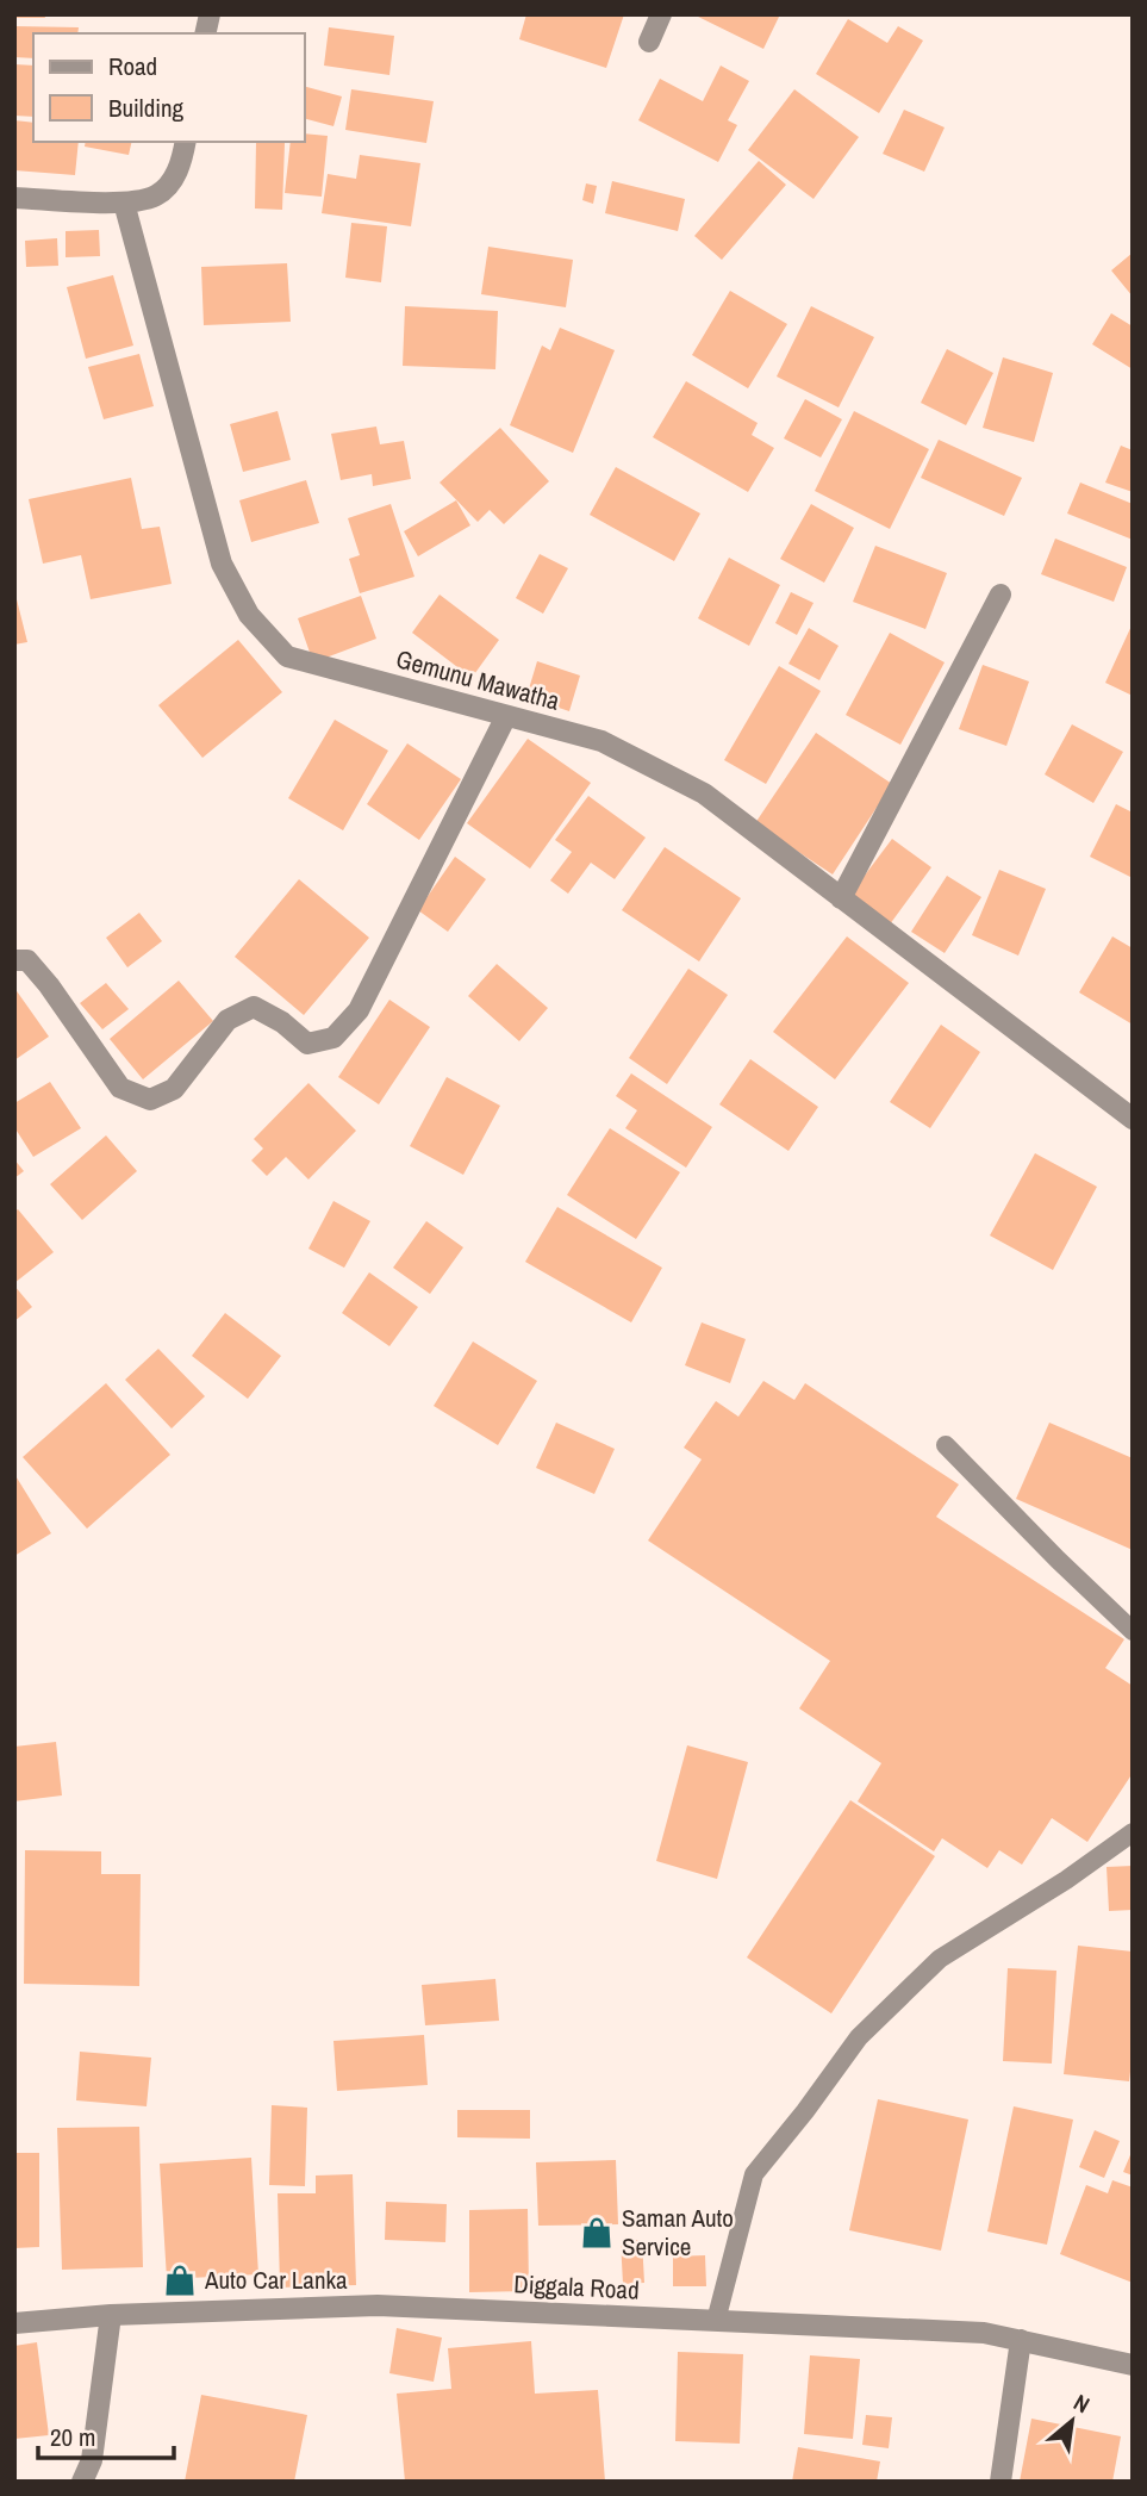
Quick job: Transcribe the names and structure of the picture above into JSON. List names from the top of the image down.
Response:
{
  "streets": {
    "street": ["Gemunu Mawatha", "Diggala Road"]
  },
  "places": {
    "shop": ["Saman Auto Service", "Auto Car Lanka"]
  },
  "legend": ["Road", "Building"],
  "scale_bar": "20 m",
  "north": "top right"
}
